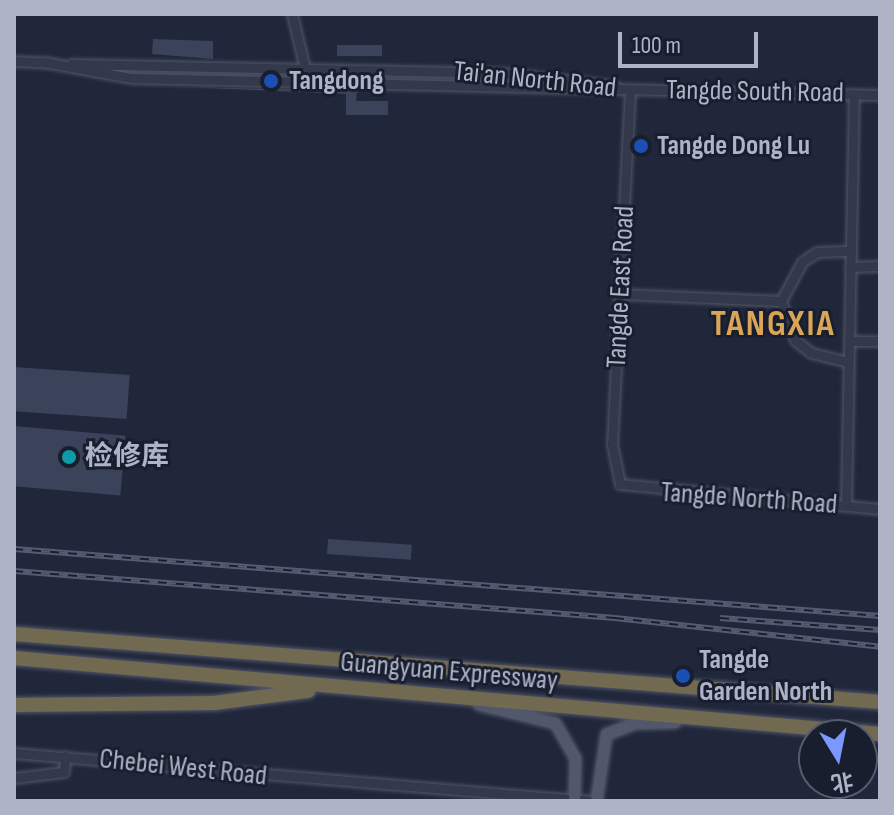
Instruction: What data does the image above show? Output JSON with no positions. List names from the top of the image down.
{
  "streets": {
    "highway": ["Guangyuan Expressway"],
    "street": [
      "Tai'an North Road",
      "Tangde South Road",
      "Tangde East Road",
      "Tangde North Road",
      "Chebei West Road"
    ]
  },
  "crossings": [
    ["Tai'an North Road", "Tangde South Road"],
    ["Tai'an North Road", "Tangde East Road"],
    ["Tangde South Road", "Tangde East Road"],
    ["Tangde East Road", "Tangde North Road"]
  ],
  "districts": ["TANGXIA"],
  "places": [
    "Tangdong",
    "Tangde Dong Lu",
    "检修库",
    "Tangde Garden North"
  ],
  "scale_bar": "100 m",
  "north": "bottom"
}
